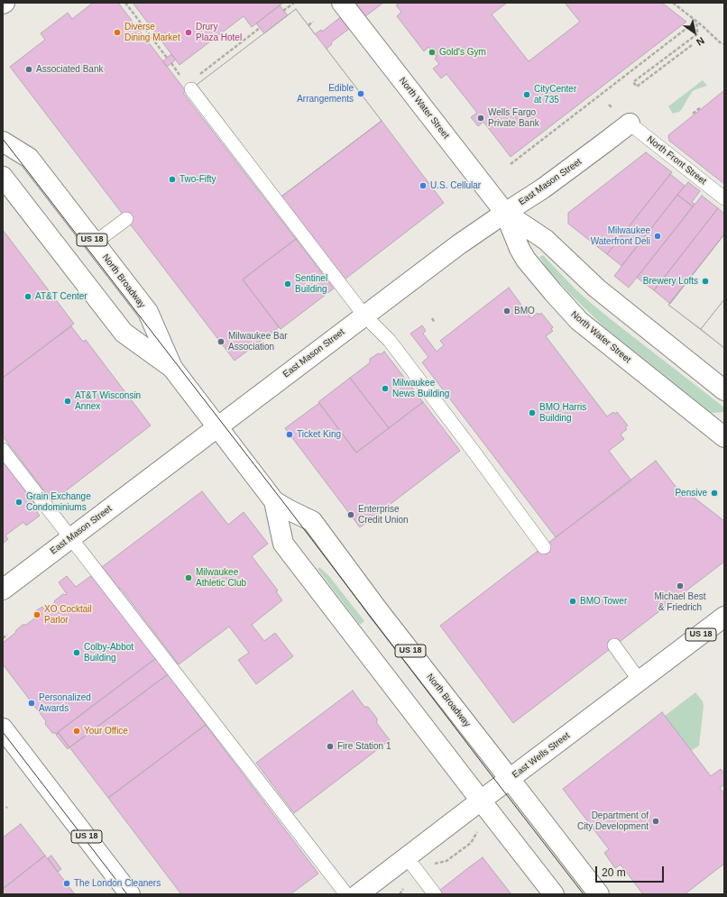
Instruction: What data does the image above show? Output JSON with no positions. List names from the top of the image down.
{
  "streets": {
    "main road": [
      "North Water Street",
      "East Mason Street",
      "US 18",
      "North Broadway",
      "East Wells Street"
    ],
    "lane": ["North Front Street"]
  },
  "crossings": [
    ["North Water Street", "East Mason Street"],
    ["North Front Street", "East Mason Street"],
    ["East Mason Street", "North Broadway"],
    ["North Broadway", "East Wells Street"]
  ],
  "places": [
    "Diverse Dining Market",
    "Drury Plaza Hotel",
    "Gold's Gym",
    "Associated Bank",
    "Edible Arrangements",
    "CityCenter at 735",
    "Wells Fargo Private Bank",
    "Two-Fifty",
    "U.S. Cellular",
    "Milwaukee Waterfront Deli",
    "Brewery Lofts",
    "Sentinel Building",
    "AT&T Center",
    "BMO",
    "Milwaukee Bar Association",
    "Milwaukee News Building",
    "AT&T Wisconsin Annex",
    "BMO Harris Building",
    "Ticket King",
    "Pensive",
    "Grain Exchange Condominiums",
    "Enterprise Credit Union",
    "Milwaukee Athletic Club",
    "Michael Best & Friedrich",
    "BMO Tower",
    "XO Cocktail Parlor",
    "Colby-Abbot Building",
    "Personalized Awards",
    "Your Office",
    "Fire Station 1",
    "Department of City Development",
    "The London Cleaners"
  ],
  "scale_bar": "20 m",
  "north": "bottom right"
}
